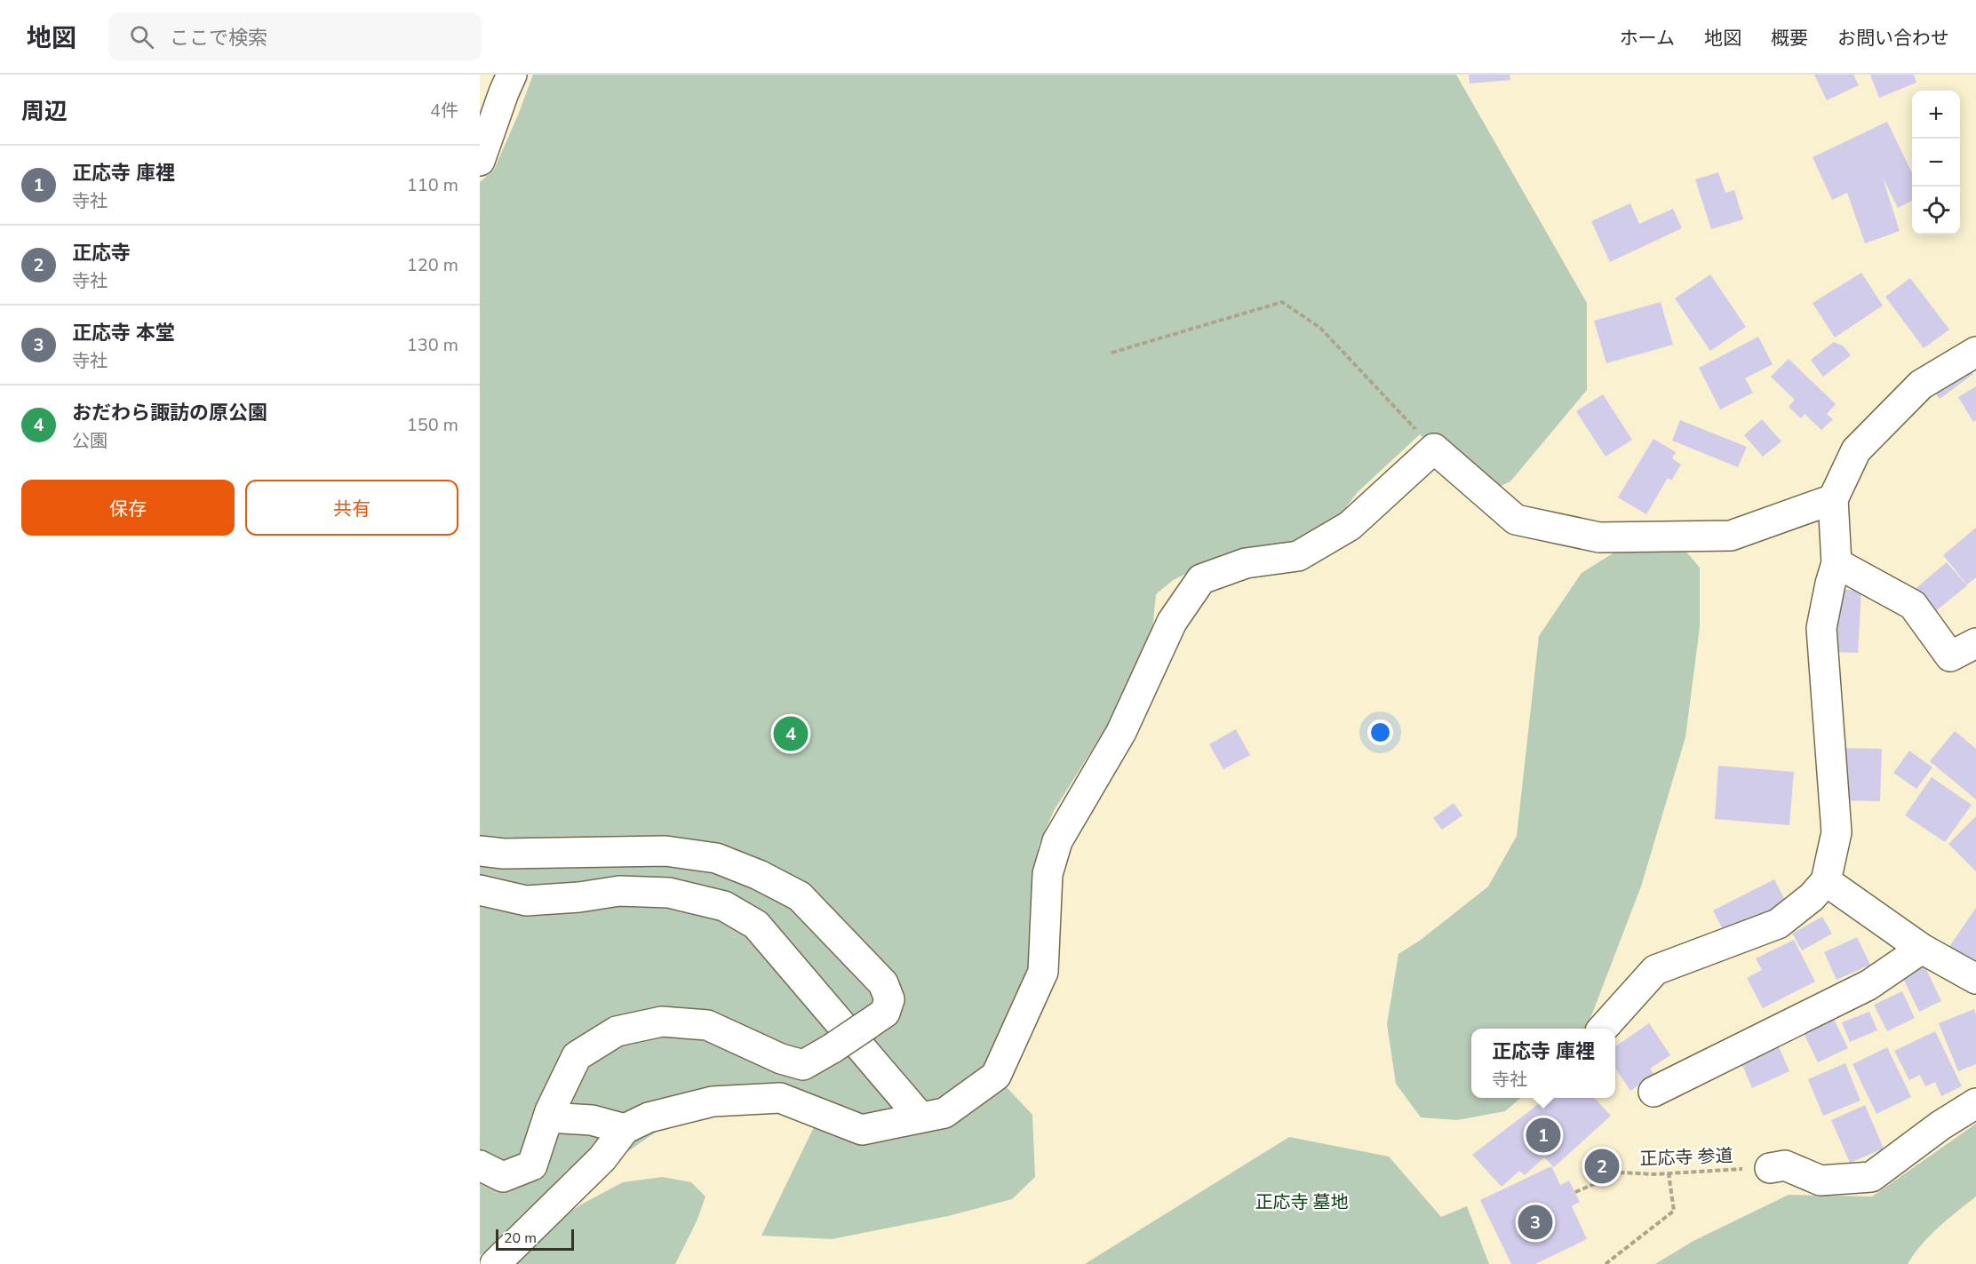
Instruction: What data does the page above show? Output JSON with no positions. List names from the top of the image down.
{
  "streets": {
    "path": ["正応寺 参道"]
  },
  "parks": ["正応寺 墓地"],
  "scale_bar": "20 m",
  "page": {
    "header": "地図",
    "search": "ここで検索",
    "nav": [
      "ホーム",
      "地図",
      "概要",
      "お問い合わせ"
    ],
    "heading": ["周辺", "4件"],
    "map_buttons": ["+", "−"],
    "list": [
      {
        "mark": "1",
        "name": "正応寺 庫裡",
        "note": "寺社",
        "value": "110 m"
      },
      {
        "mark": "2",
        "name": "正応寺",
        "note": "寺社",
        "value": "120 m"
      },
      {
        "mark": "3",
        "name": "正応寺 本堂",
        "note": "寺社",
        "value": "130 m"
      },
      {
        "mark": "4",
        "name": "おだわら諏訪の原公園",
        "note": "公園",
        "value": "150 m"
      }
    ],
    "buttons": ["保存", "共有"],
    "pins": [
      "4",
      "1",
      "2",
      "3"
    ],
    "popup": ["正応寺 庫裡", "寺社"],
    "scale": "20 m"
  }
}
